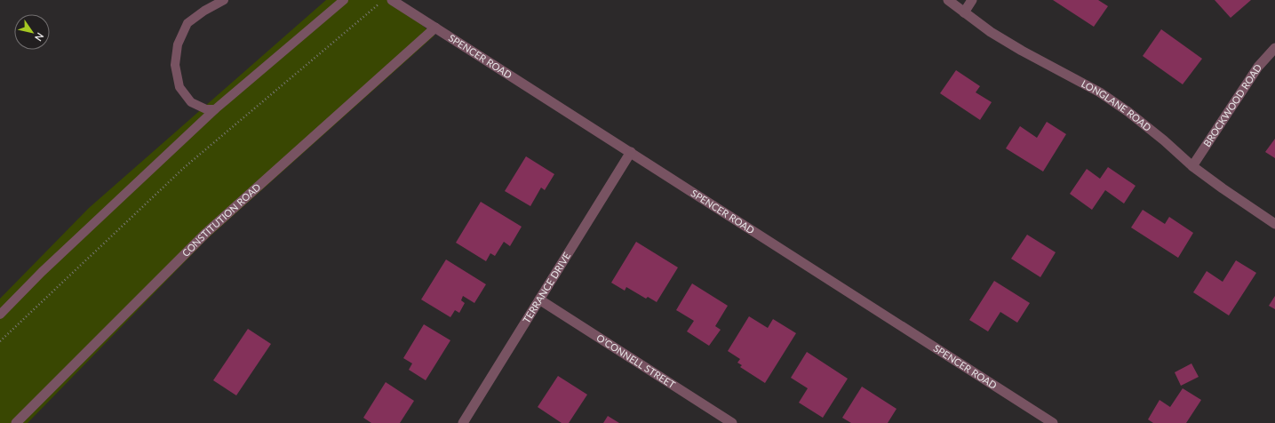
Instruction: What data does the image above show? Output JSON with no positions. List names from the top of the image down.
{
  "streets": {
    "street": [
      "SPENCER ROAD",
      "LONGLANE ROAD",
      "BROCKWOOD ROAD",
      "CONSTITUTION ROAD",
      "TERRANCE DRIVE",
      "O'CONNELL STREET"
    ]
  },
  "crossings": [
    ["SPENCER ROAD", "CONSTITUTION ROAD"],
    ["SPENCER ROAD", "TERRANCE DRIVE"],
    ["LONGLANE ROAD", "BROCKWOOD ROAD"],
    ["TERRANCE DRIVE", "O'CONNELL STREET"]
  ],
  "north": "bottom right"
}
